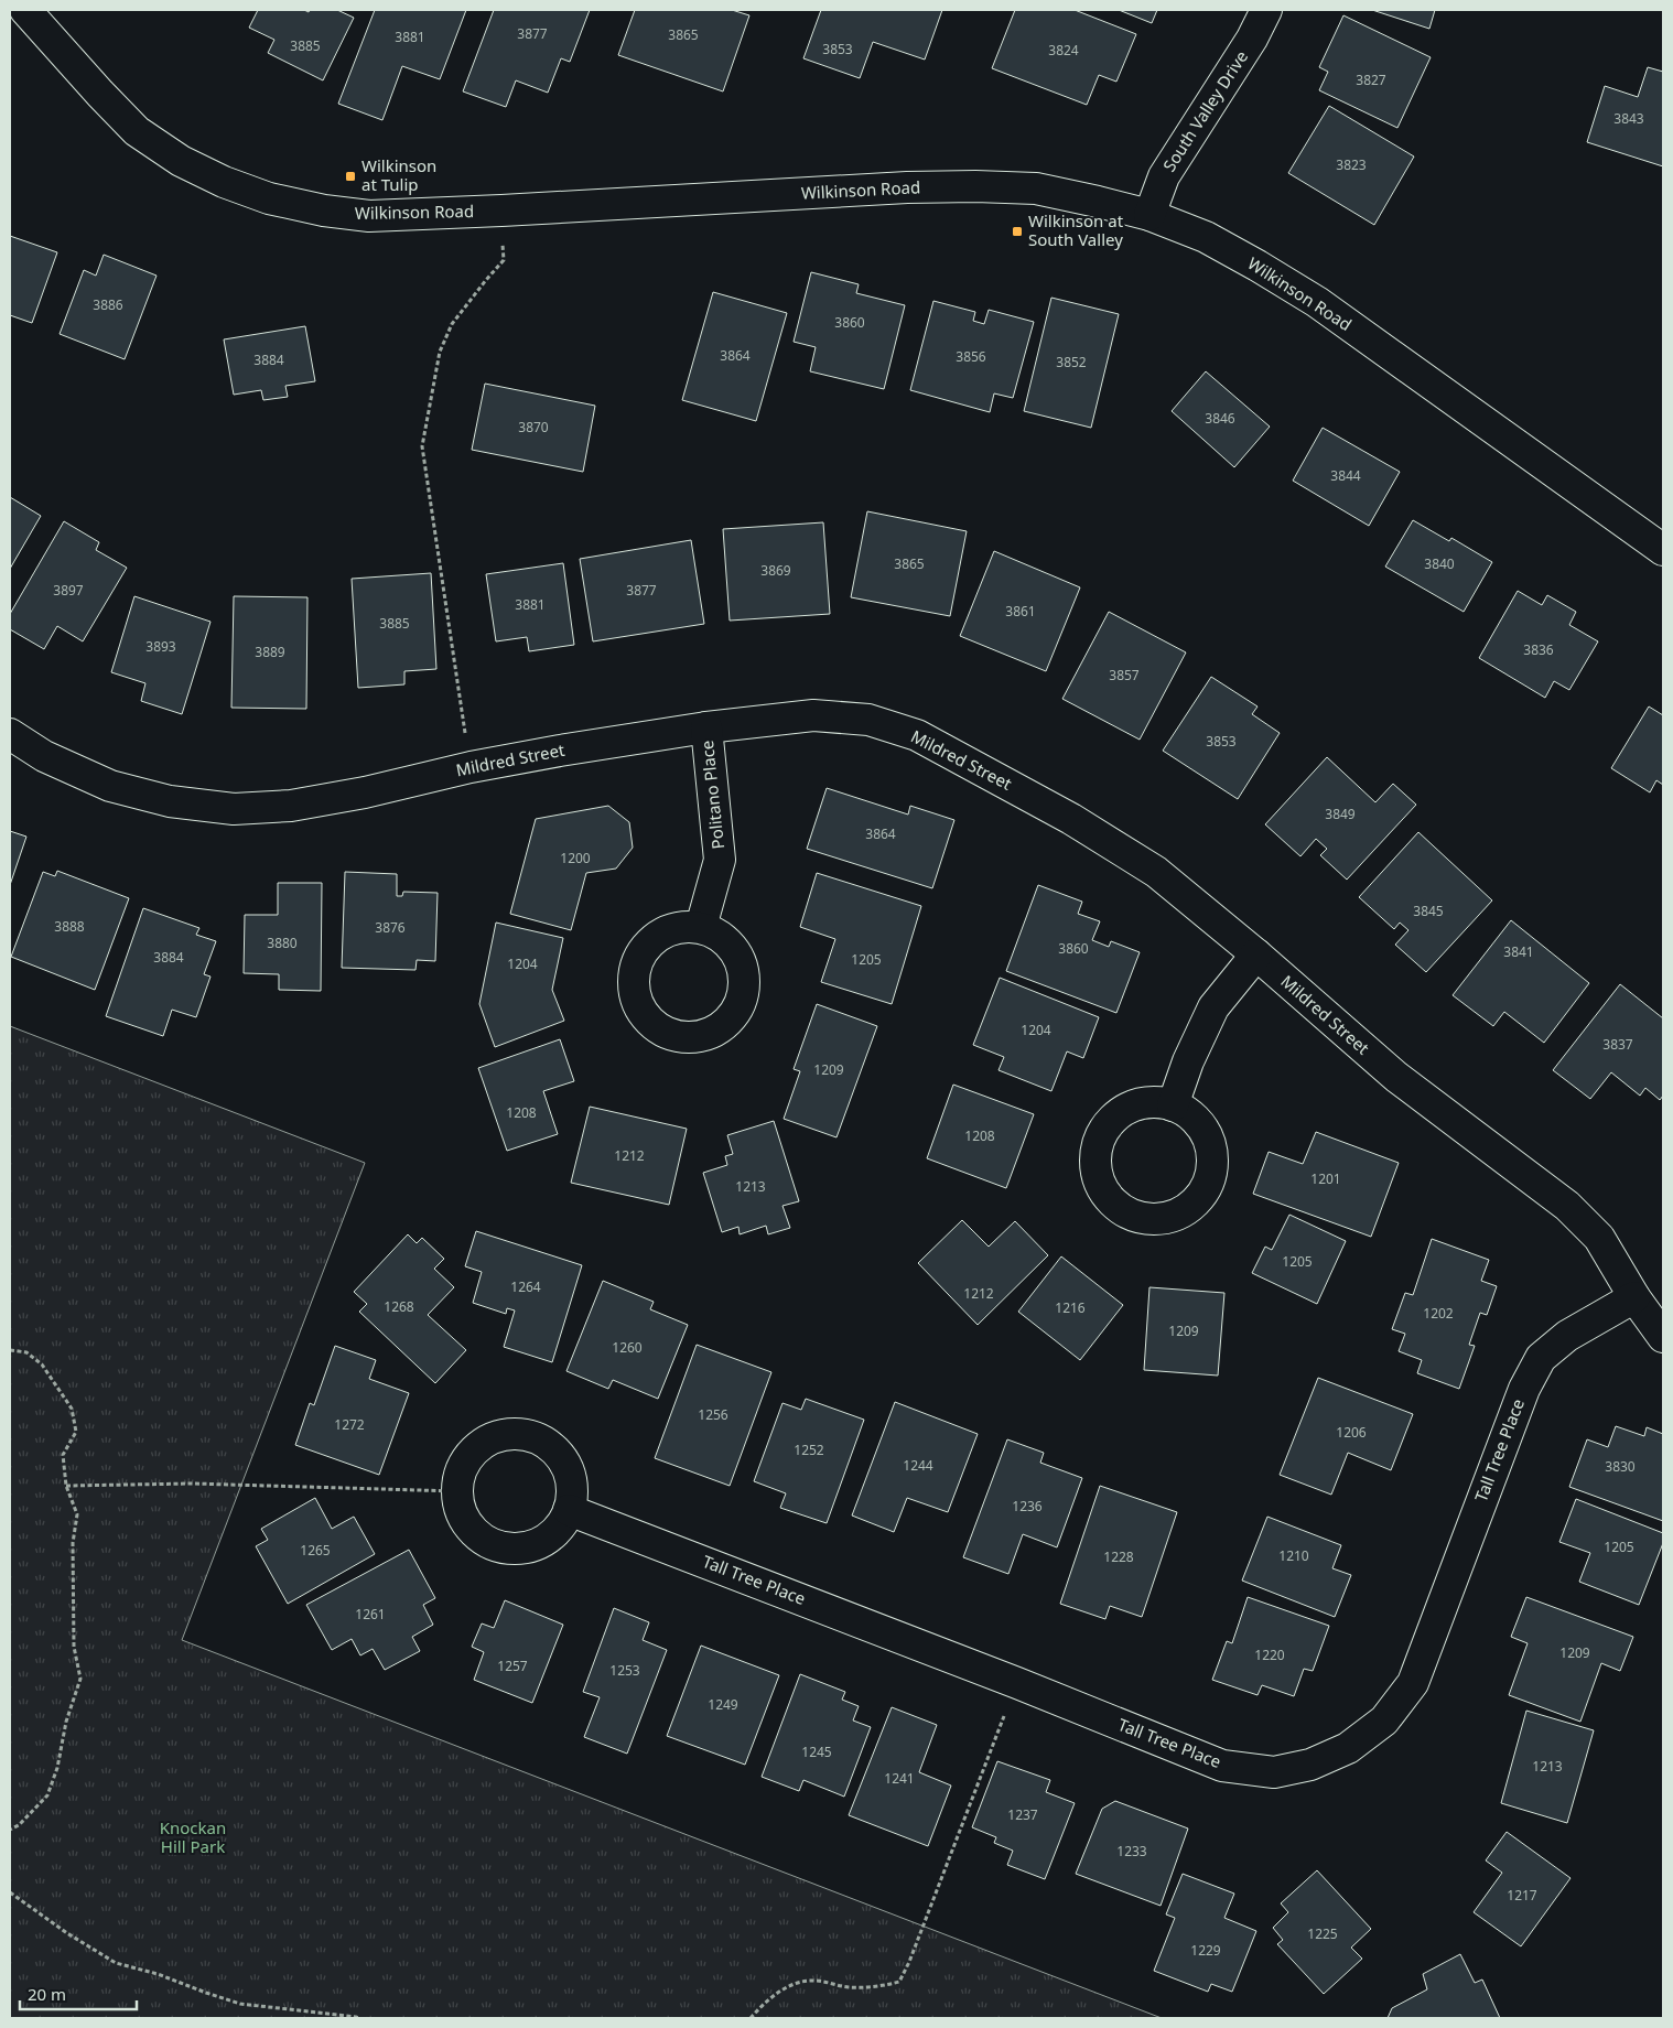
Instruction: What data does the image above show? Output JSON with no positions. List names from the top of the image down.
{
  "streets": {
    "street": [
      "South Valley Drive",
      "Wilkinson Road",
      "Mildred Street",
      "Politano Place",
      "Tall Tree Place"
    ]
  },
  "crossings": [
    ["South Valley Drive", "Wilkinson Road"],
    ["Mildred Street", "Politano Place"],
    ["Mildred Street", "Tall Tree Place"]
  ],
  "parks": ["Knockan Hill Park"],
  "places": {
    "transit": ["Wilkinson at Tulip", "Wilkinson at South Valley"]
  },
  "house_numbers": [
    "3877",
    "3865",
    "3881",
    "3885",
    "3853",
    "3824",
    "3827",
    "3843",
    "3823",
    "3886",
    "3860",
    "3864",
    "3856",
    "3884",
    "3852",
    "3846",
    "3870",
    "3844",
    "3865",
    "3840",
    "3869",
    "3897",
    "3877",
    "3881",
    "3861",
    "3885",
    "3893",
    "3836",
    "3889",
    "3857",
    "3853",
    "3849",
    "3864",
    "1200",
    "3845",
    "3888",
    "3876",
    "3880",
    "3860",
    "3841",
    "3884",
    "1205",
    "1204",
    "1204",
    "3837",
    "1209",
    "1208",
    "1208",
    "1212",
    "1201",
    "1213",
    "1205",
    "1264",
    "1212",
    "1268",
    "1216",
    "1202",
    "1209",
    "1260",
    "1256",
    "1272",
    "1206",
    "1252",
    "1244",
    "3830",
    "1236",
    "1205",
    "1265",
    "1210",
    "1228",
    "1261",
    "1209",
    "1220",
    "1257",
    "1253",
    "1249",
    "1245",
    "1213",
    "1241",
    "1237",
    "1233",
    "1217",
    "1225",
    "1229"
  ],
  "scale_bar": "20 m"
}
